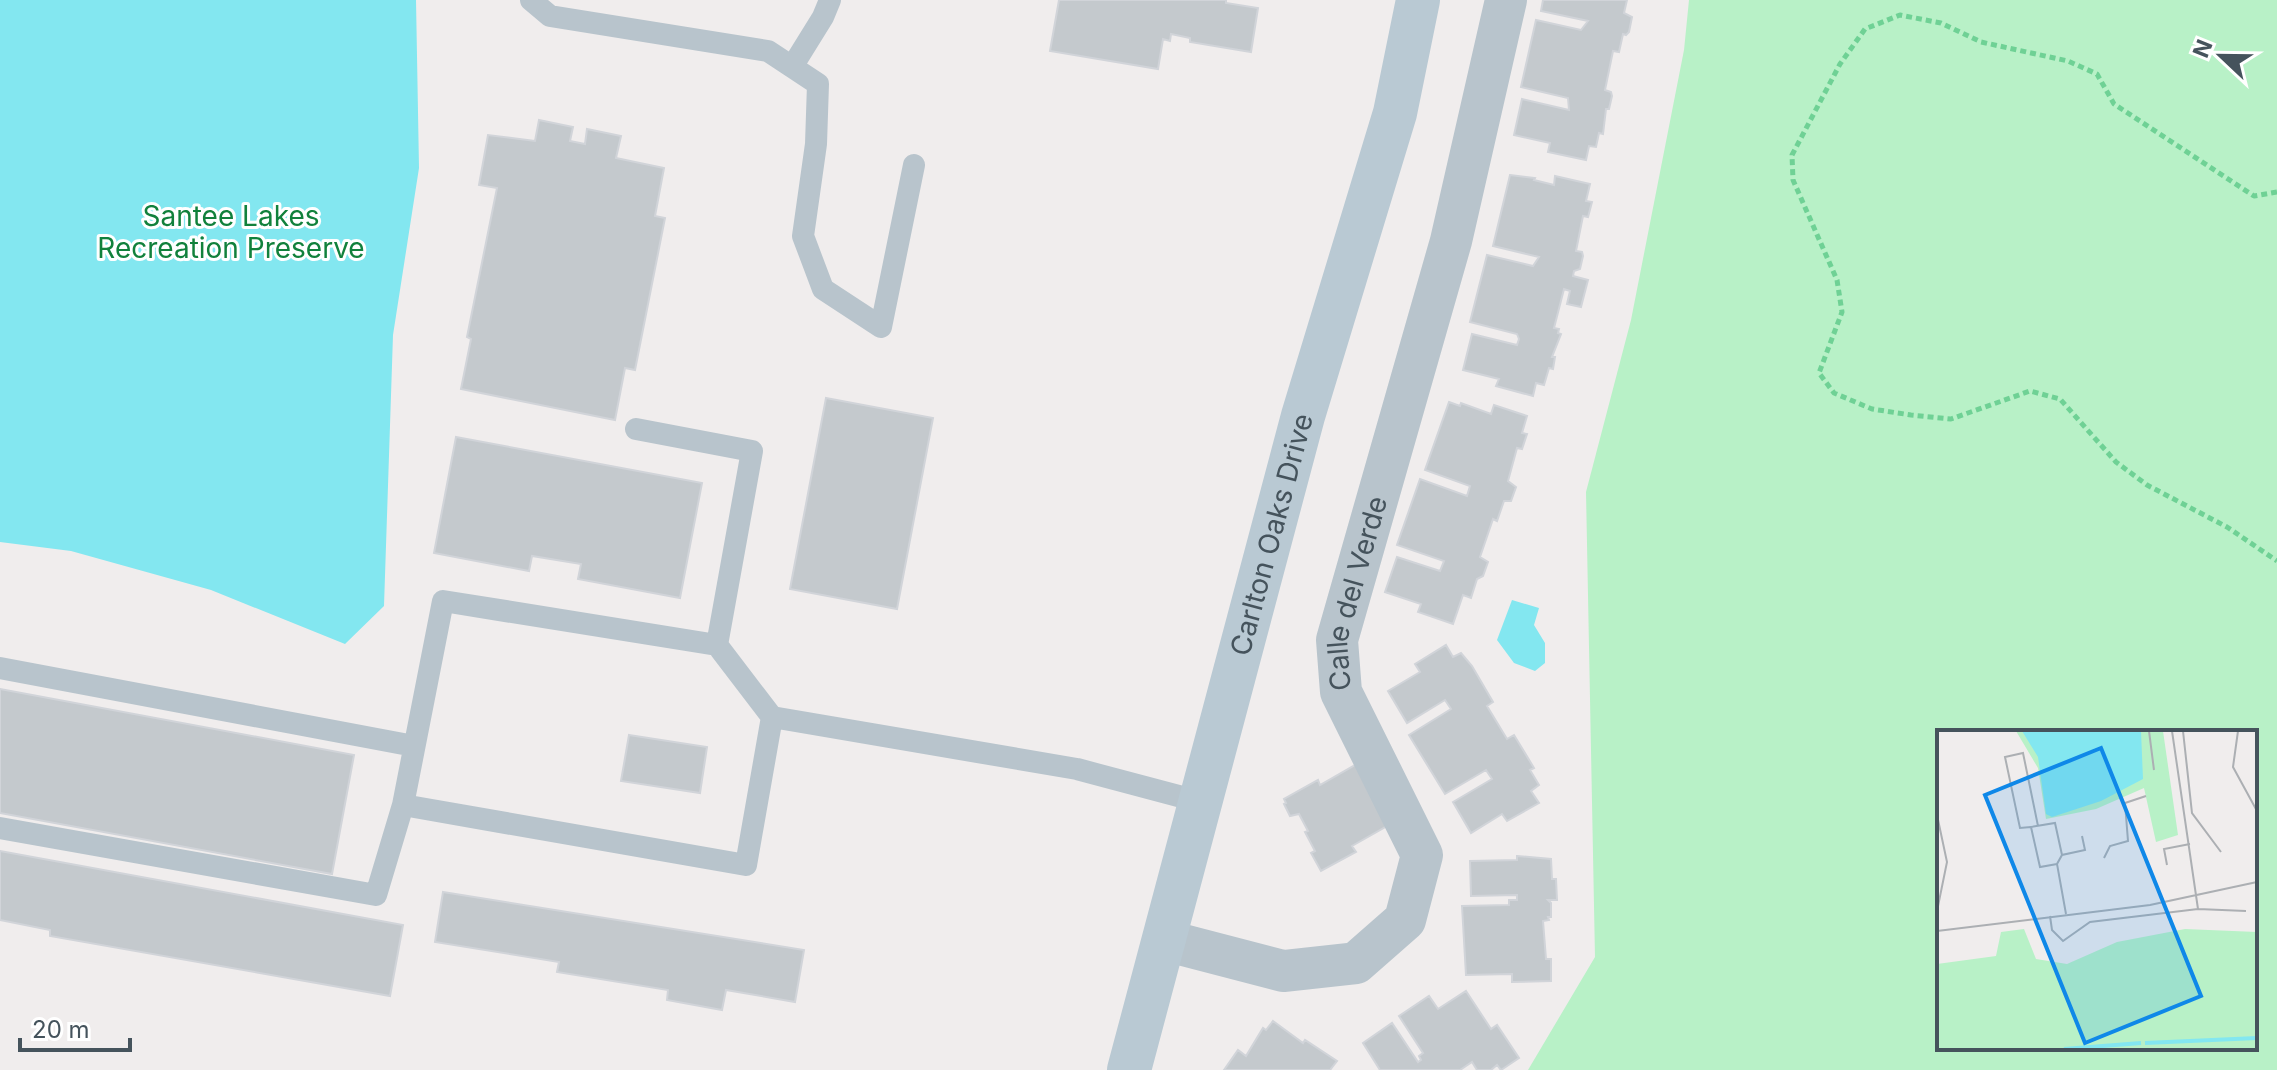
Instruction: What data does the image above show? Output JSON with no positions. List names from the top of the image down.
{
  "streets": {
    "main road": ["Carlton Oaks Drive"],
    "street": ["Calle del Verde"]
  },
  "crossings": [
    ["Carlton Oaks Drive", "Calle del Verde"]
  ],
  "parks": ["Santee Lakes Recreation Preserve"],
  "scale_bar": "20 m",
  "north": "left"
}
